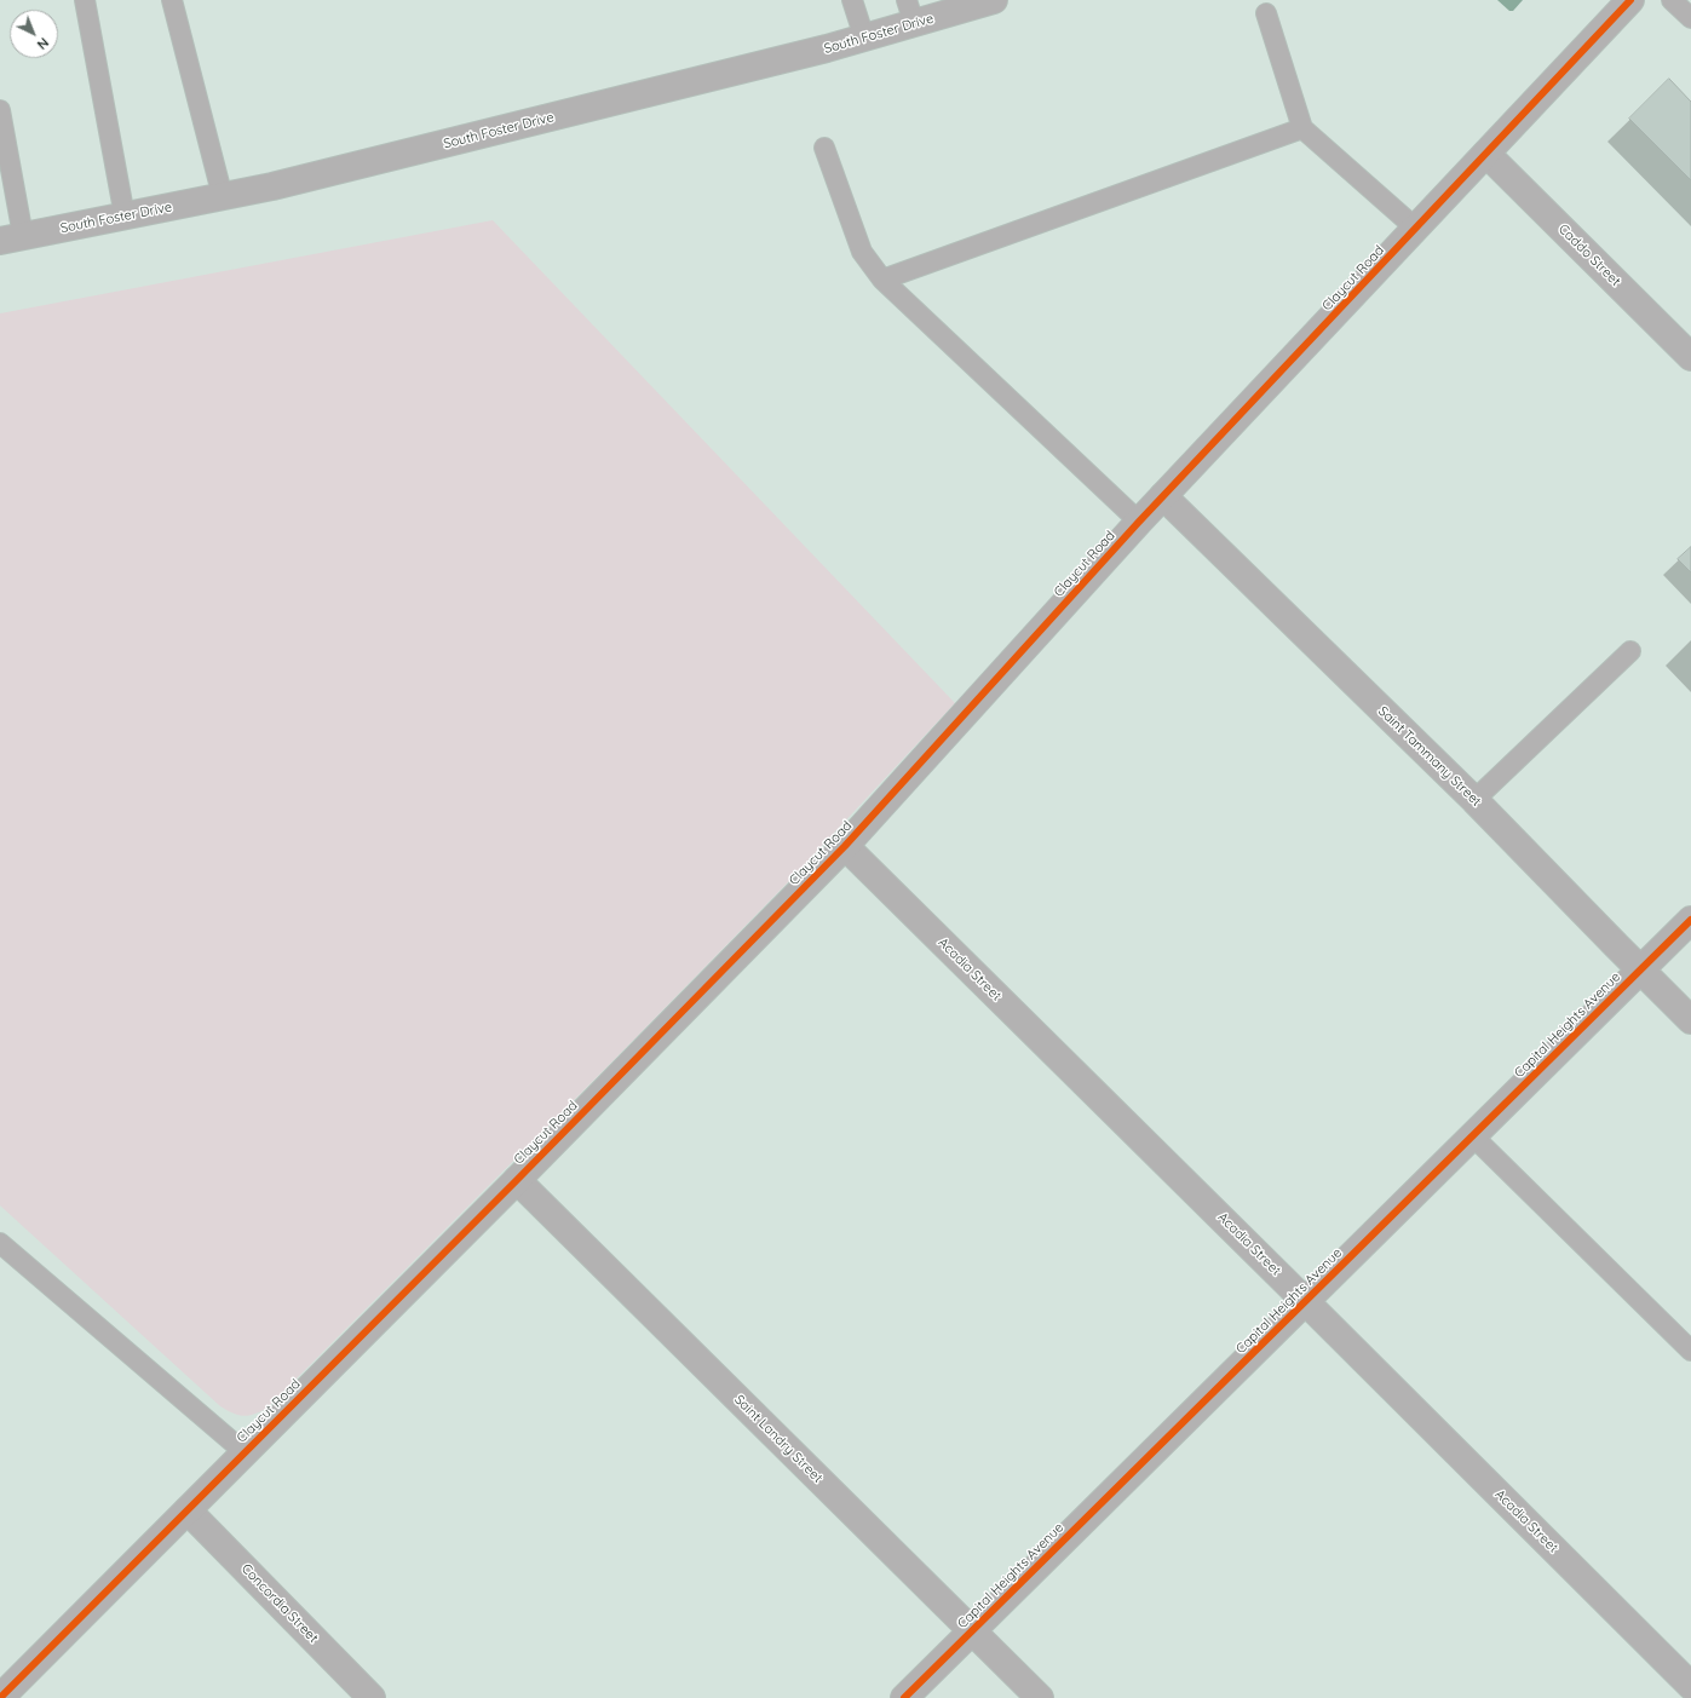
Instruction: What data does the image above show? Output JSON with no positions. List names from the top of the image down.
{
  "streets": {
    "street": [
      "South Foster Drive",
      "Caddo Street",
      "Claycut Road",
      "Saint Tammany Street",
      "Acadia Street",
      "Capital Heights Avenue",
      "Saint Landry Street",
      "Concordia Street"
    ]
  },
  "crossings": [
    ["Caddo Street", "Claycut Road"],
    ["Claycut Road", "Saint Tammany Street"],
    ["Claycut Road", "Acadia Street"],
    ["Claycut Road", "Saint Landry Street"],
    ["Claycut Road", "Concordia Street"],
    ["Saint Tammany Street", "Capital Heights Avenue"],
    ["Acadia Street", "Capital Heights Avenue"],
    ["Capital Heights Avenue", "Saint Landry Street"]
  ],
  "north": "bottom right"
}
